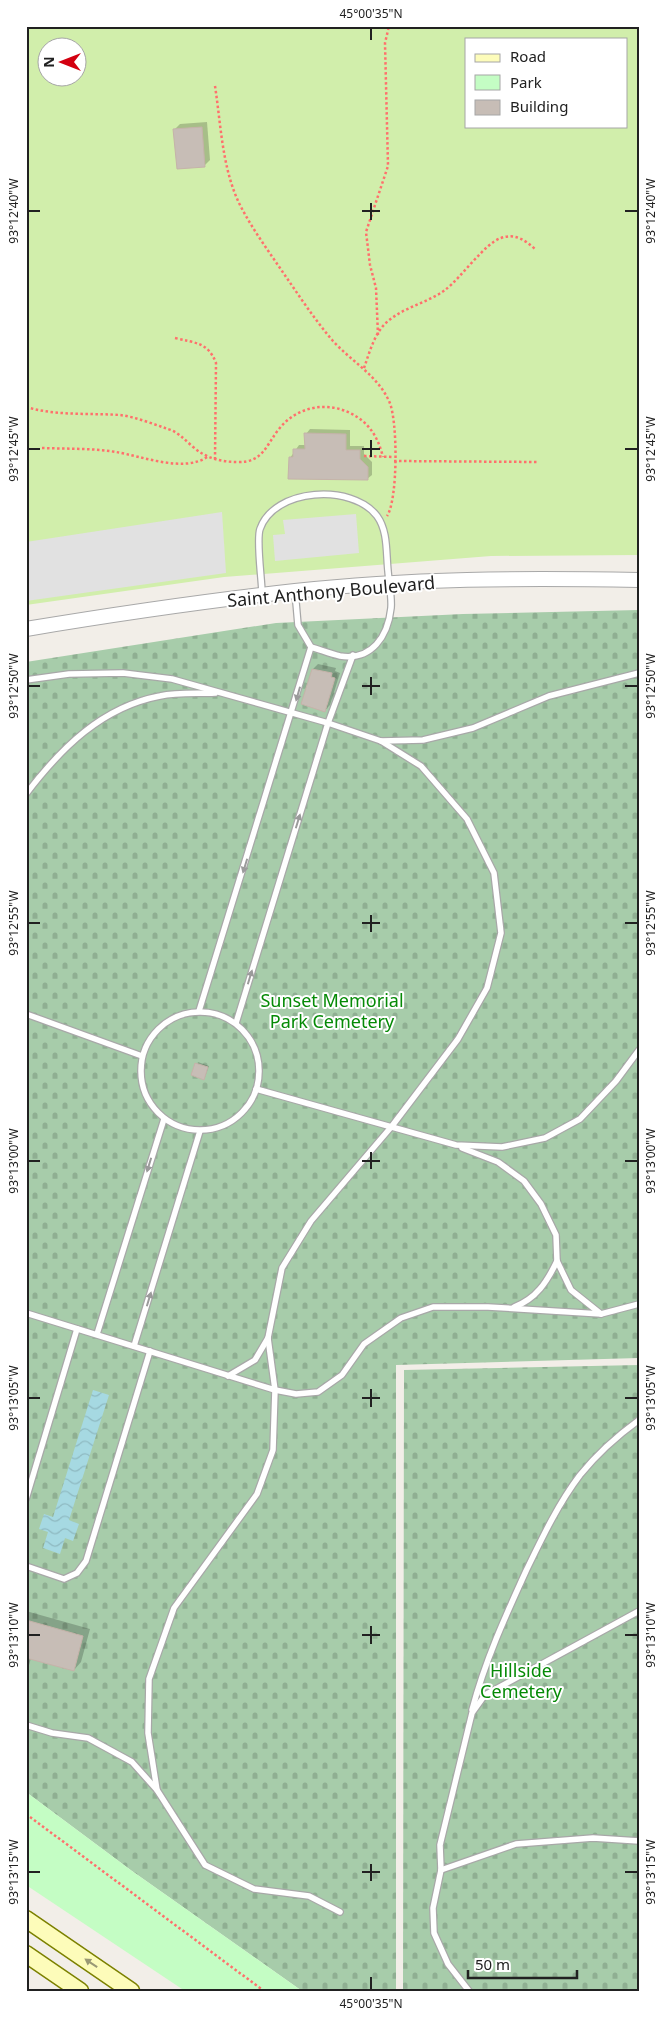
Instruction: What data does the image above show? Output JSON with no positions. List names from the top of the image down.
{
  "streets": {
    "street": ["Saint Anthony Boulevard"]
  },
  "parks": ["Sunset Memorial Park Cemetery", "Hillside Cemetery"],
  "legend": ["Road", "Park", "Building"],
  "scale_bar": "50 m",
  "north": "left",
  "coordinates": [
    "45°00'35\"N",
    "93°12'40\"W",
    "93°12'45\"W",
    "93°12'50\"W",
    "93°12'55\"W",
    "93°13'00\"W",
    "93°13'05\"W",
    "93°13'10\"W",
    "93°13'15\"W"
  ]
}
